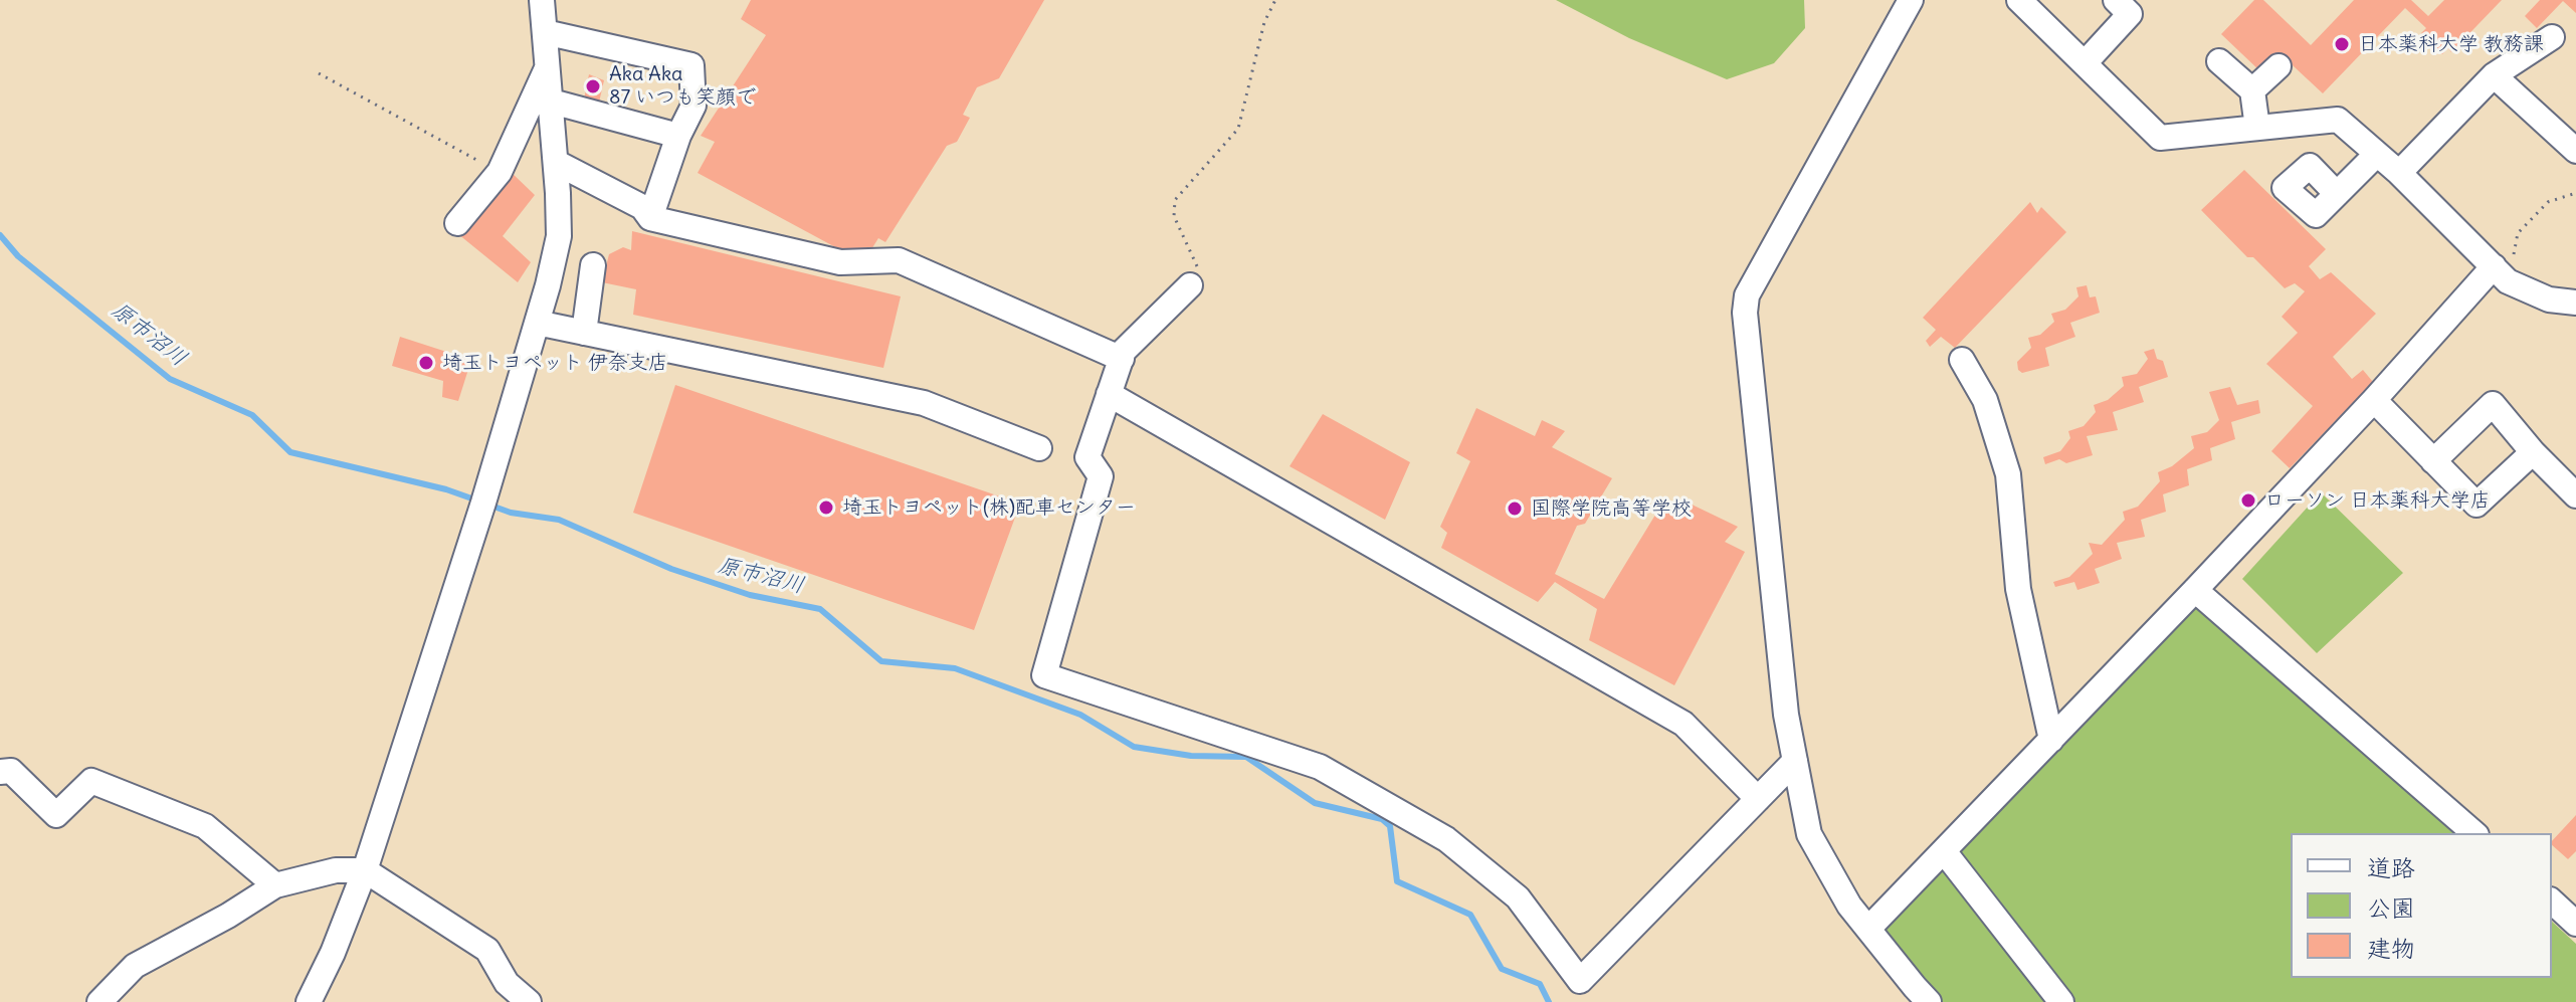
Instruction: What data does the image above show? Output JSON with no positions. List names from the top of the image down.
{
  "water": ["原市沼川"],
  "places": [
    "日本薬科大学 教務課",
    "Aka Aka 87 いつも笑顔で",
    "埼玉トヨペット 伊奈支店",
    "ローソン 日本薬科大学店",
    "埼玉トヨペット(株)配車センター",
    "国際学院高等学校"
  ],
  "legend": ["道路", "公園", "建物"]
}
